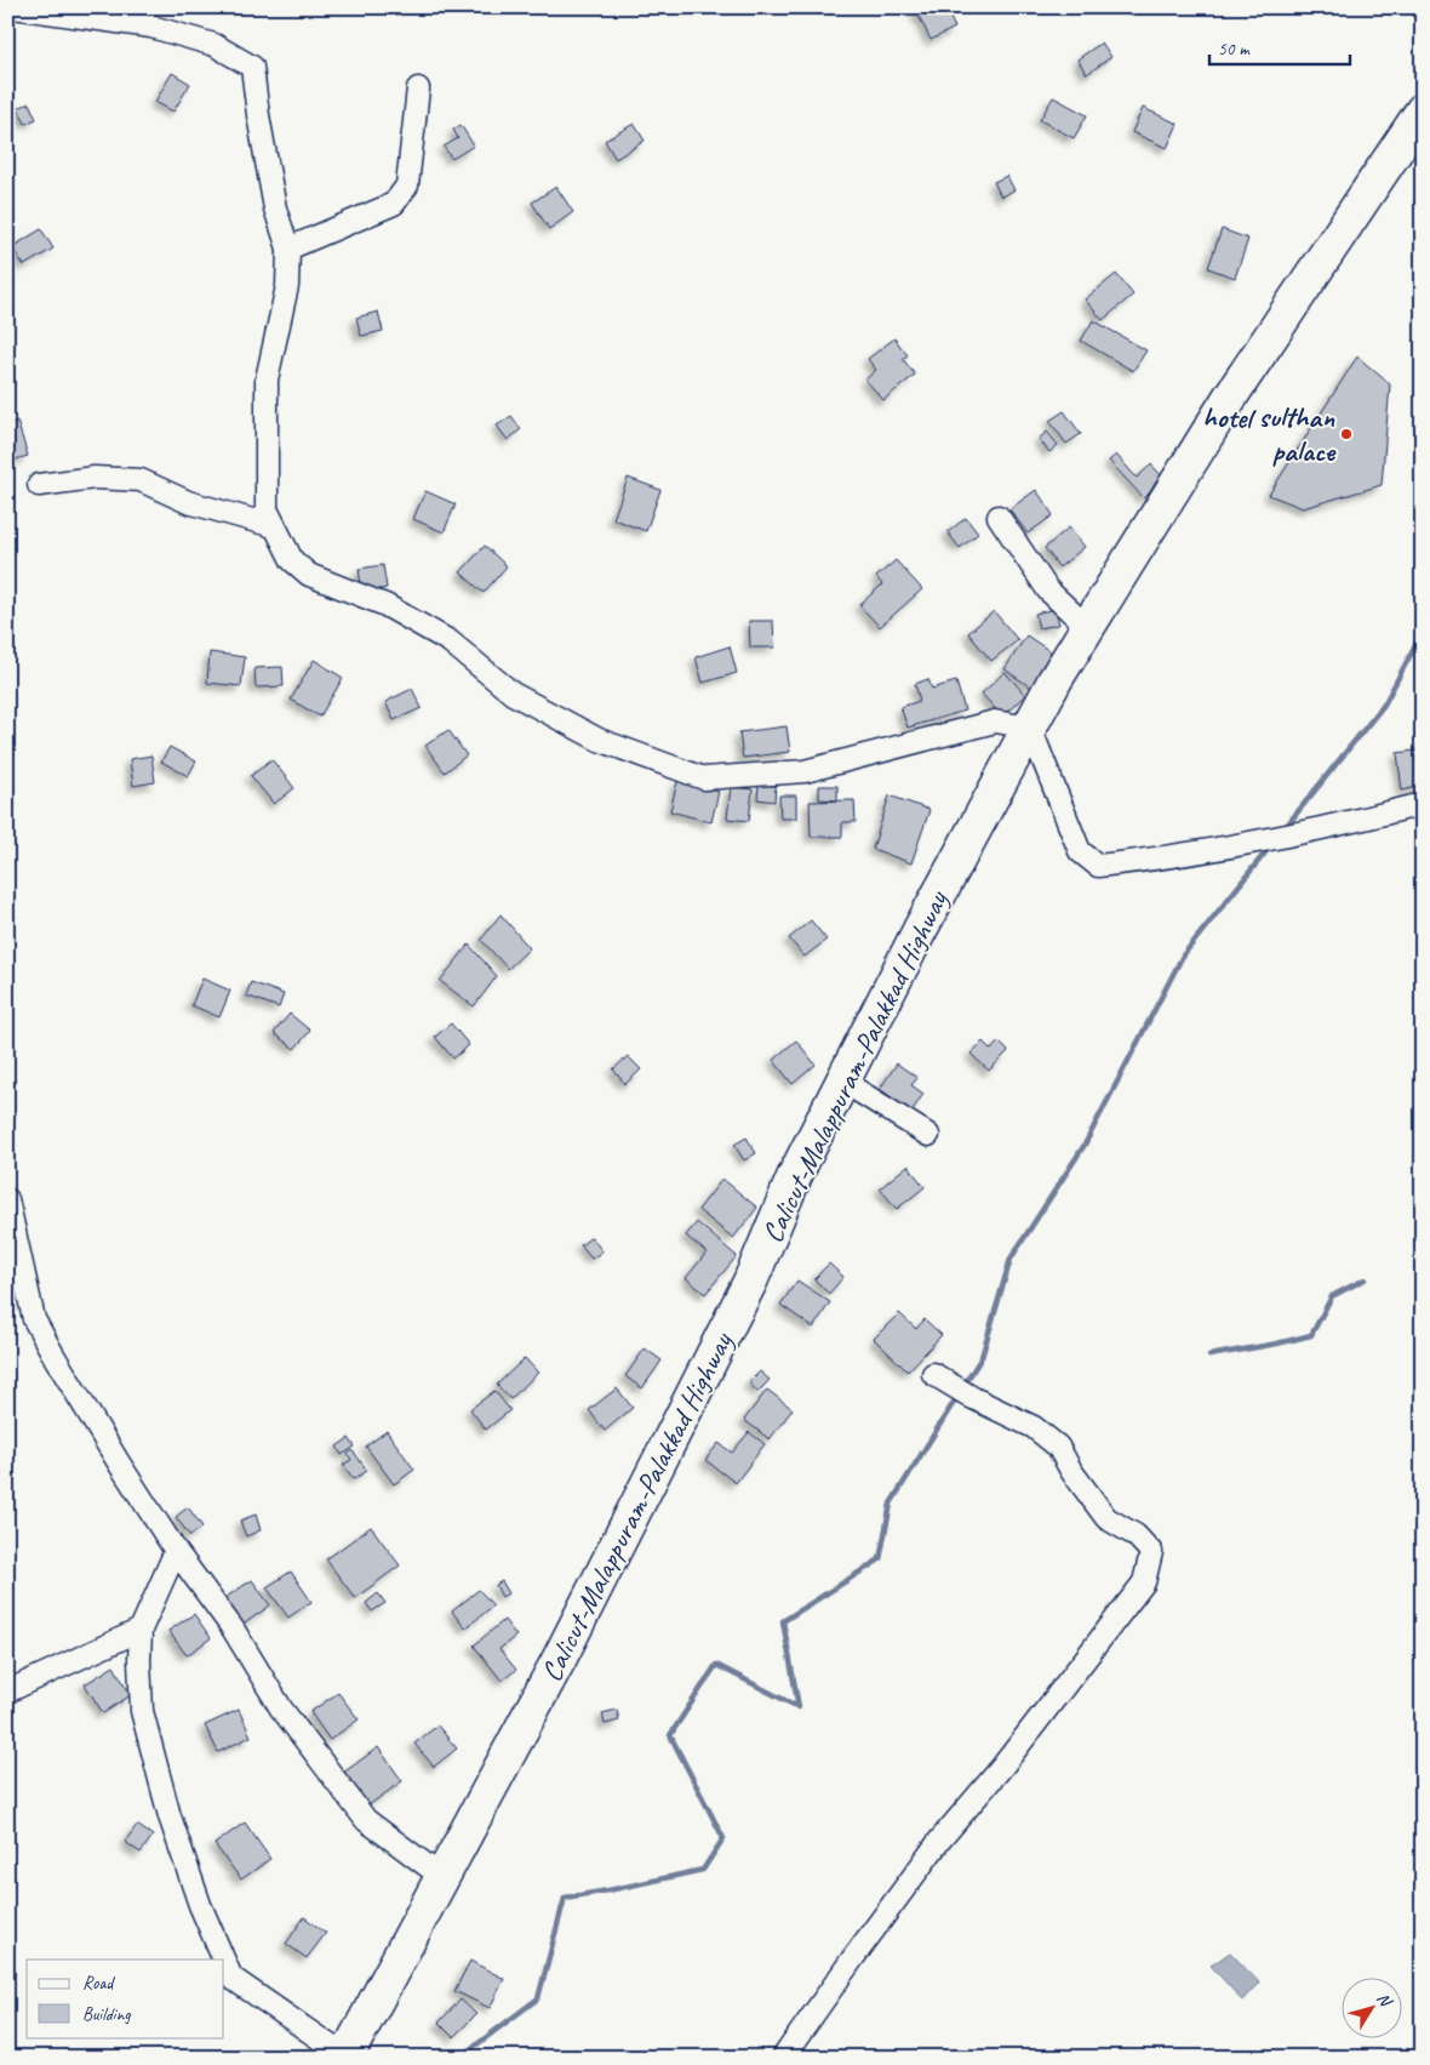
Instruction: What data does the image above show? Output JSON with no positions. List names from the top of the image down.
{
  "streets": {
    "highway": ["Calicut-Malappuram-Palakkad Highway"]
  },
  "places": ["hotel sulthan palace"],
  "legend": ["Road", "Building"],
  "scale_bar": "50 m",
  "north": "top right"
}
